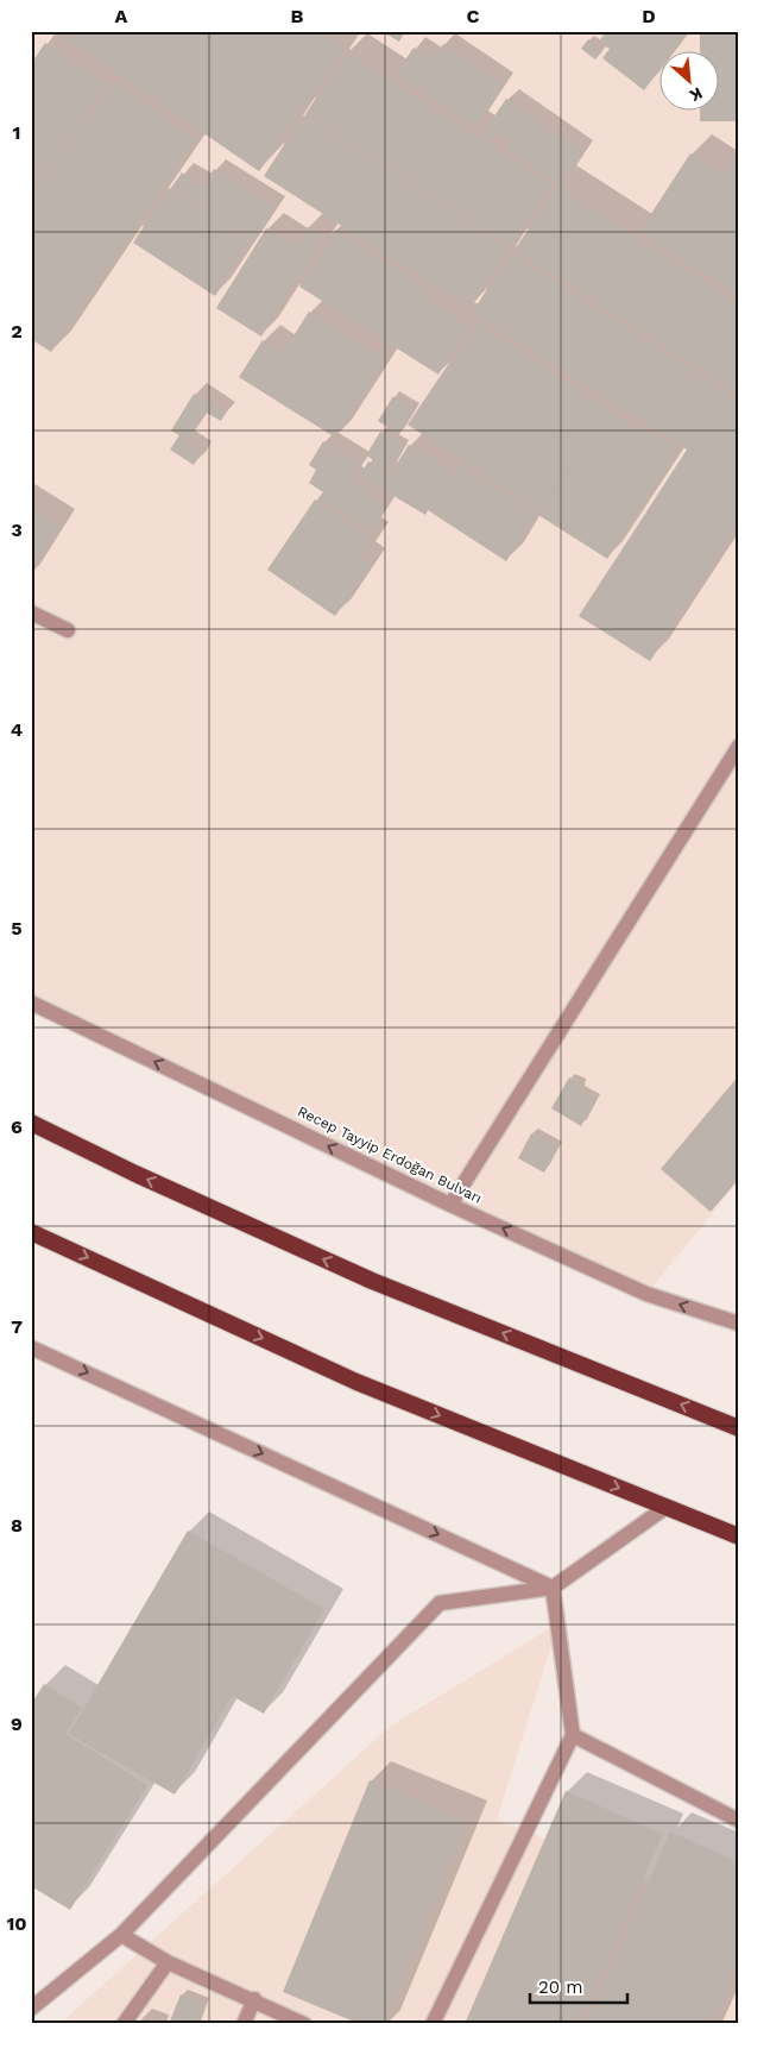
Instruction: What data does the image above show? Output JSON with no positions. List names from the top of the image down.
{
  "streets": {
    "street": ["Recep Tayyip Erdoğan Bulvarı"]
  },
  "one_way": ["Recep Tayyip Erdoğan Bulvarı"],
  "scale_bar": "20 m",
  "north": "bottom right",
  "grid": {
    "columns": [
      "A",
      "B",
      "C",
      "D"
    ],
    "rows": [
      "1",
      "2",
      "3",
      "4",
      "5",
      "6",
      "7",
      "8",
      "9",
      "10"
    ]
  }
}
